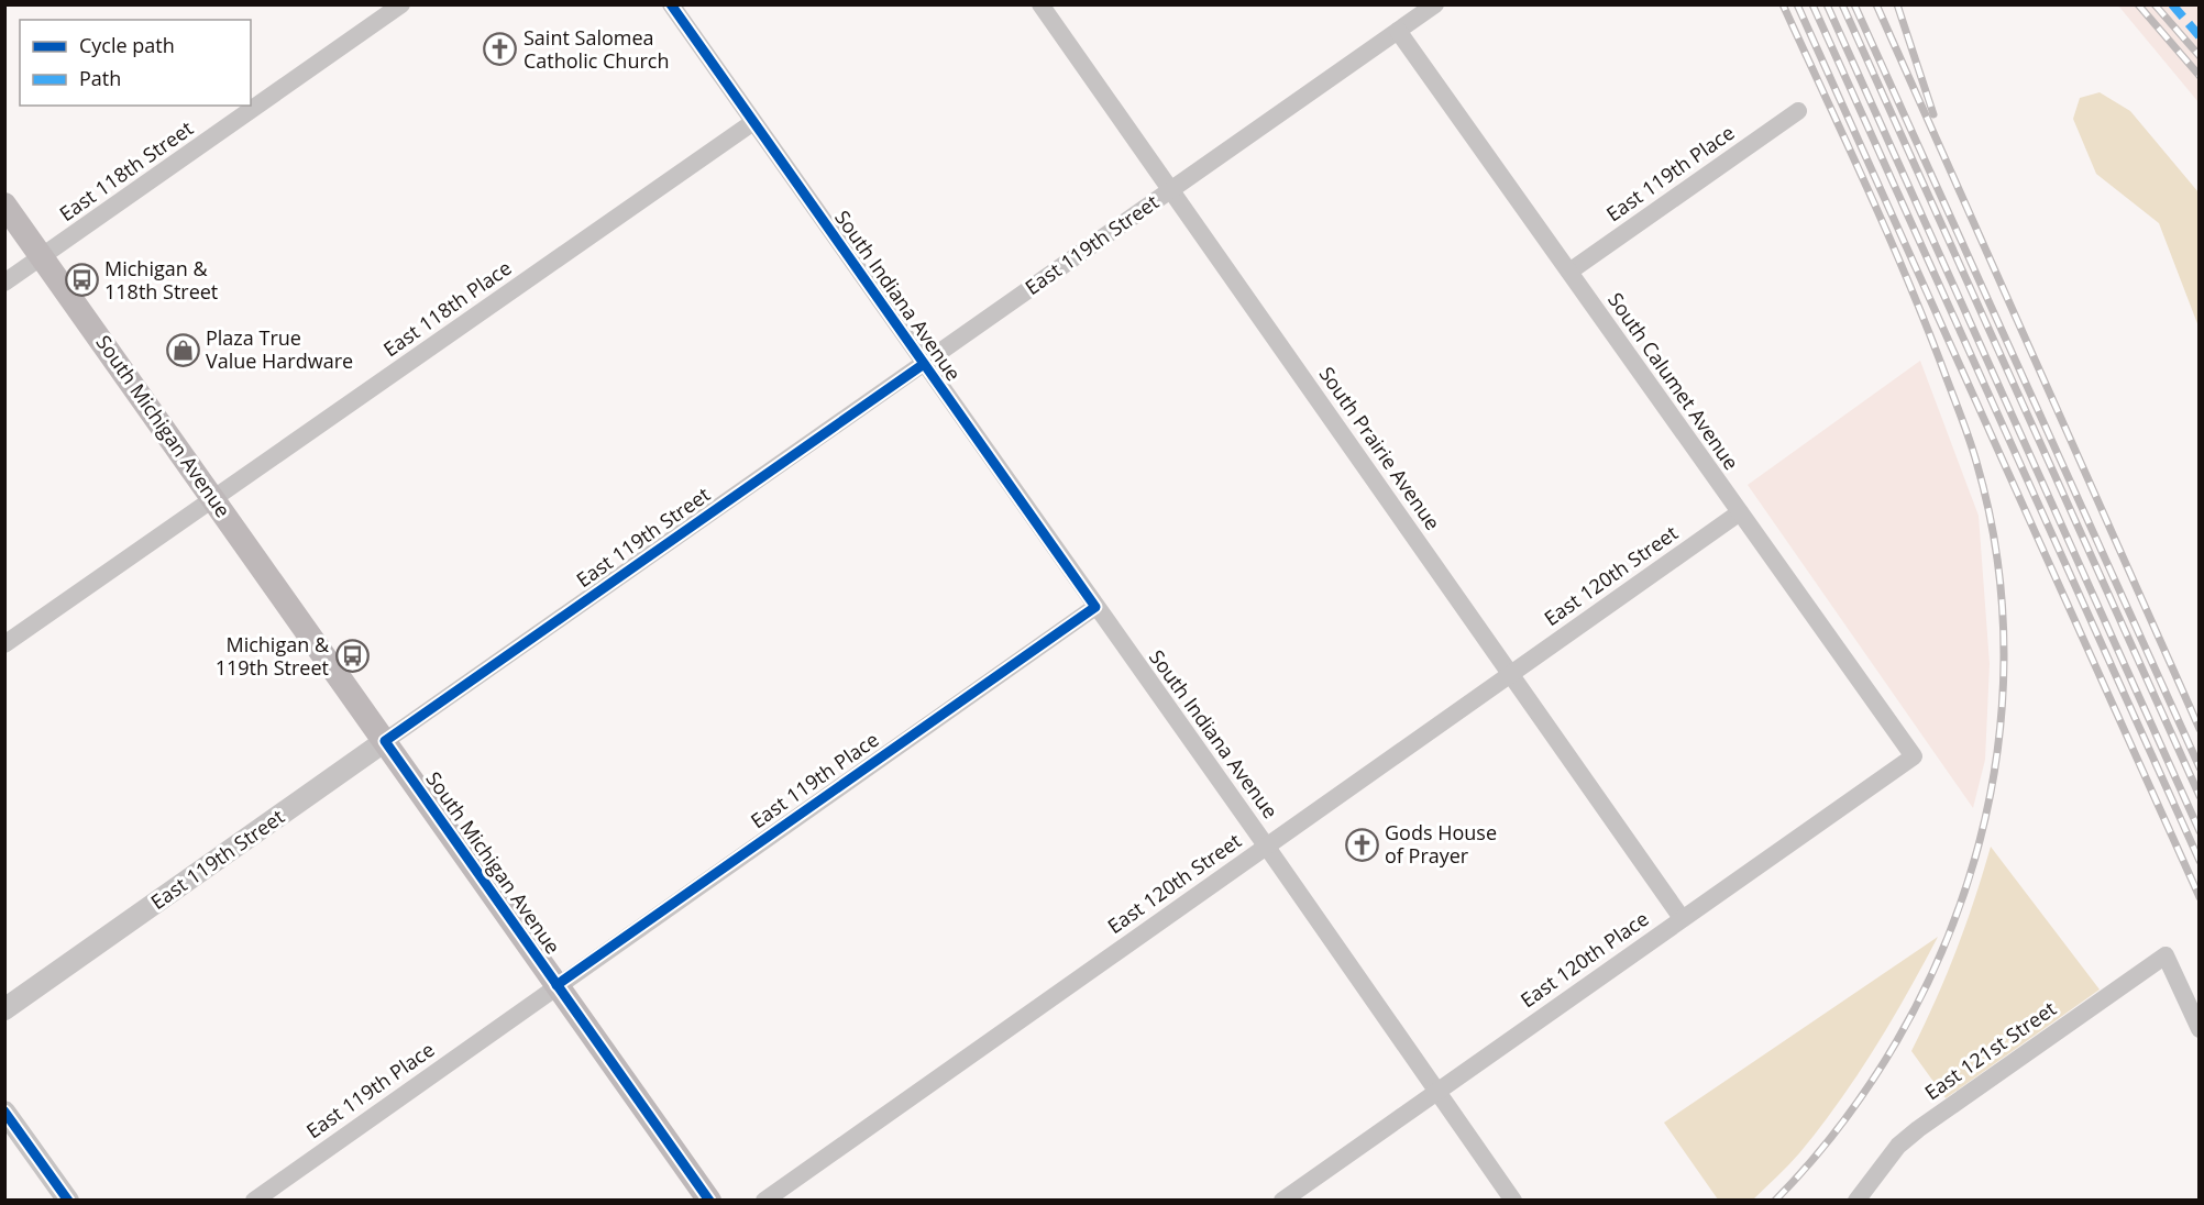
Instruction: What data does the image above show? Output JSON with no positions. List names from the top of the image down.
{
  "streets": {
    "main road": ["South Michigan Avenue"],
    "street": [
      "East 118th Street",
      "East 119th Place",
      "East 119th Street",
      "South Indiana Avenue",
      "East 118th Place",
      "South Calumet Avenue",
      "South Prairie Avenue",
      "East 120th Street",
      "East 120th Place",
      "East 121st Street"
    ]
  },
  "crossings": [
    ["East 118th Street", "South Michigan Avenue"],
    ["East 119th Place", "South Indiana Avenue"],
    ["East 119th Place", "South Calumet Avenue"],
    ["East 119th Place", "South Michigan Avenue"],
    ["East 119th Street", "South Indiana Avenue"],
    ["East 119th Street", "South Calumet Avenue"],
    ["East 119th Street", "South Michigan Avenue"],
    ["East 119th Street", "South Prairie Avenue"],
    ["South Indiana Avenue", "East 118th Place"],
    ["South Indiana Avenue", "East 120th Street"],
    ["South Indiana Avenue", "East 120th Place"],
    ["East 118th Place", "South Michigan Avenue"],
    ["South Calumet Avenue", "East 120th Street"],
    ["South Calumet Avenue", "East 120th Place"],
    ["South Prairie Avenue", "East 120th Street"],
    ["South Prairie Avenue", "East 120th Place"]
  ],
  "places": {
    "church": ["Saint Salomea Catholic Church", "Gods House of Prayer"],
    "bus stop": ["Michigan & 118th Street", "Michigan & 119th Street"],
    "shop": ["Plaza True Value Hardware"]
  },
  "legend": ["Cycle path", "Path"]
}
